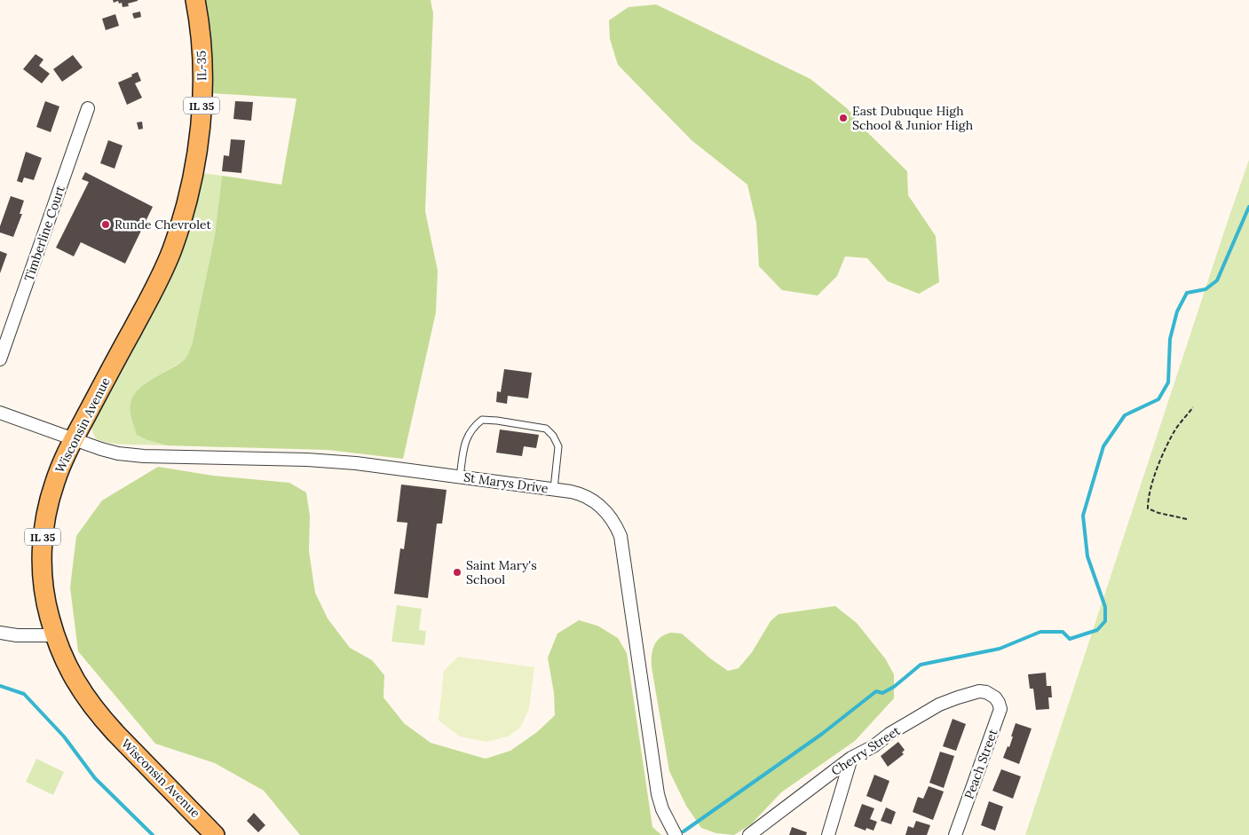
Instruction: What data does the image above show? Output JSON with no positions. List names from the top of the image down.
{
  "streets": {
    "main road": ["IL-35", "IL 35", "Wisconsin Avenue"],
    "street": [
      "Timberline Court",
      "St Marys Drive",
      "Cherry Street",
      "Peach Street"
    ]
  },
  "crossings": [
    ["IL-35", "Wisconsin Avenue"],
    ["Wisconsin Avenue", "St Marys Drive"],
    ["Cherry Street", "Peach Street"]
  ],
  "places": ["East Dubuque High School & Junior High", "Runde Chevrolet", "Saint Mary's School"]
}
